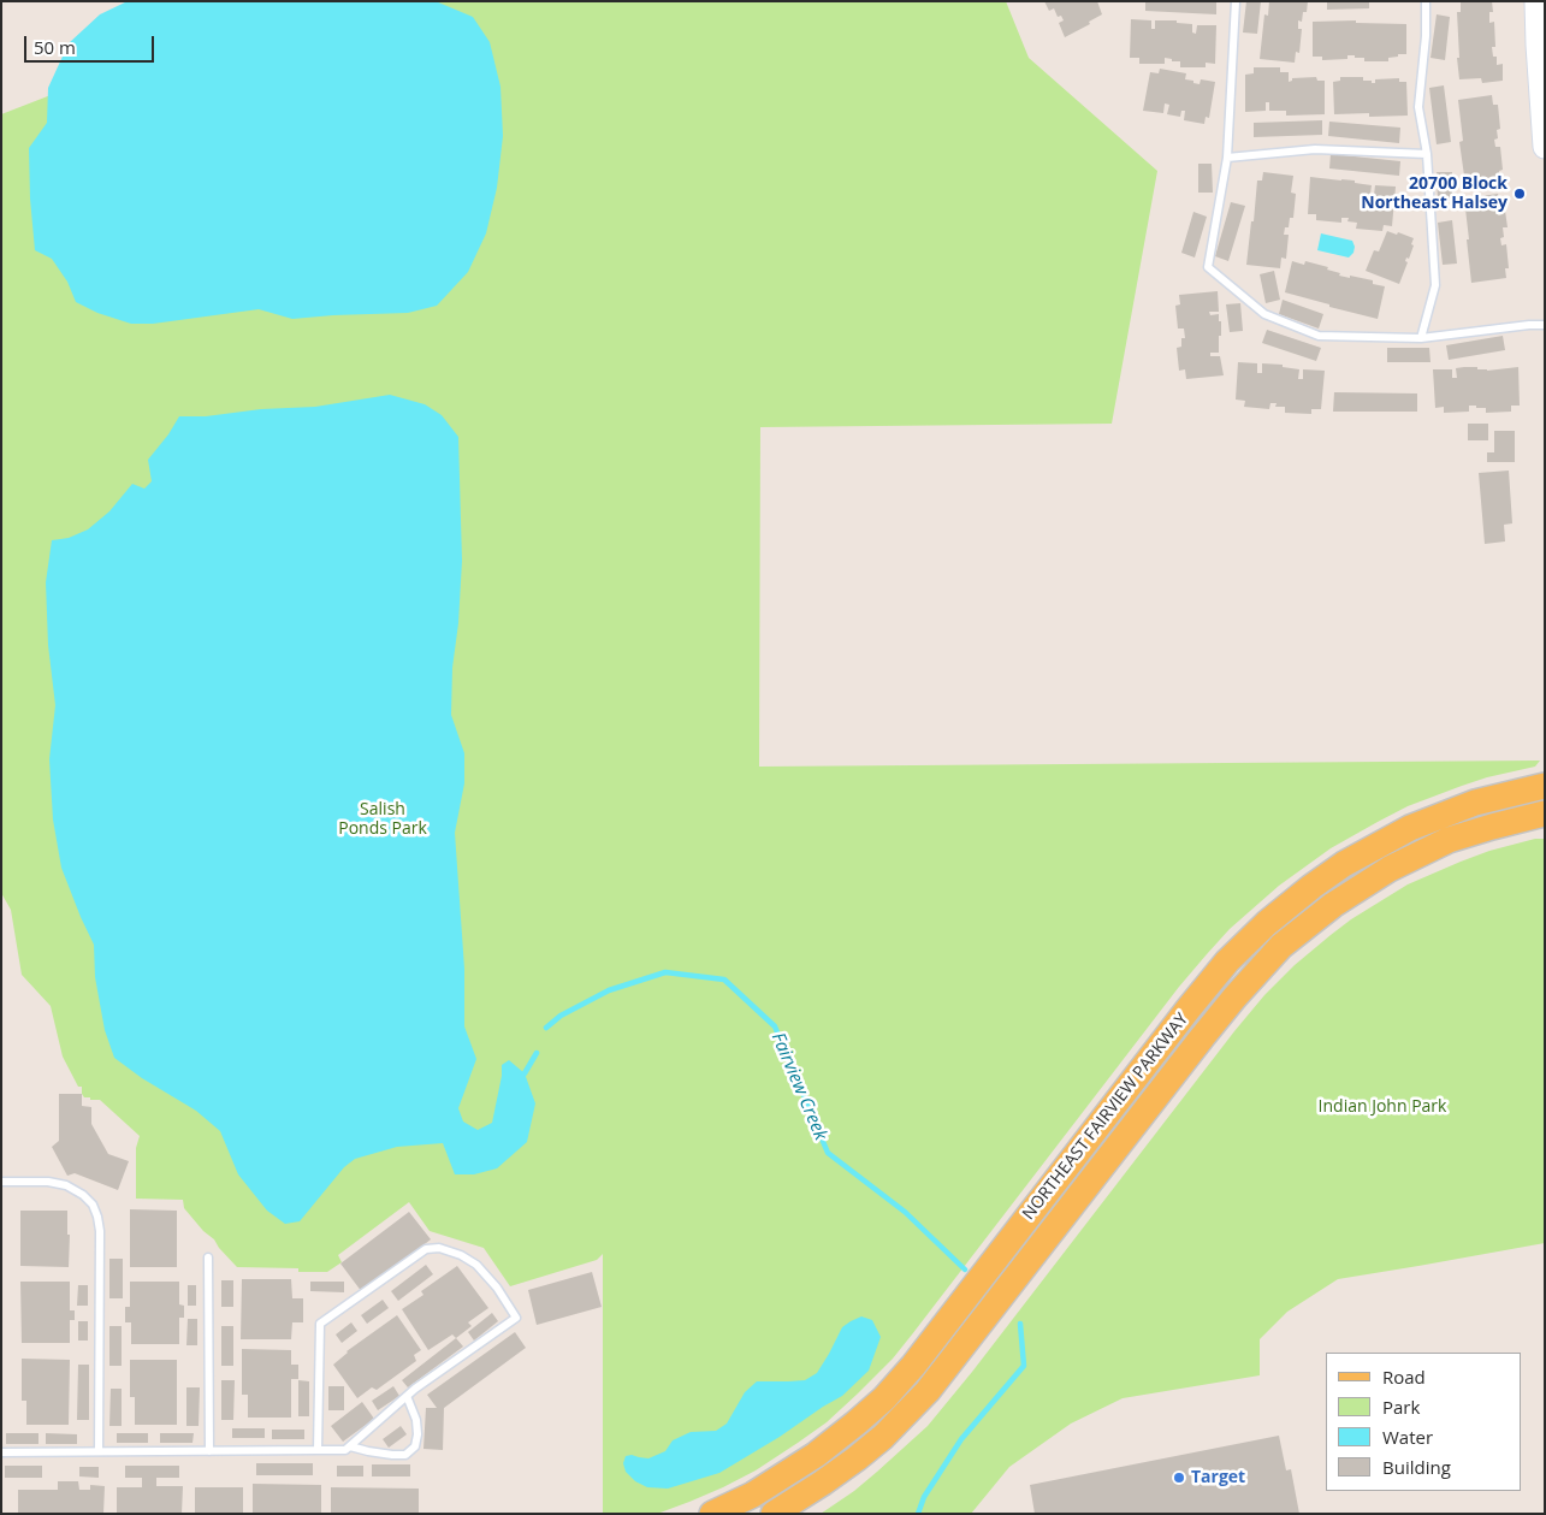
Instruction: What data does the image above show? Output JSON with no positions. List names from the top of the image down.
{
  "streets": {
    "main road": ["NORTHEAST FAIRVIEW PARKWAY"]
  },
  "water": ["Fairview Creek"],
  "parks": ["Salish Ponds Park", "Indian John Park"],
  "places": ["20700 Block Northeast Halsey", "Target"],
  "legend": [
    "Road",
    "Park",
    "Water",
    "Building"
  ],
  "scale_bar": "50 m"
}
